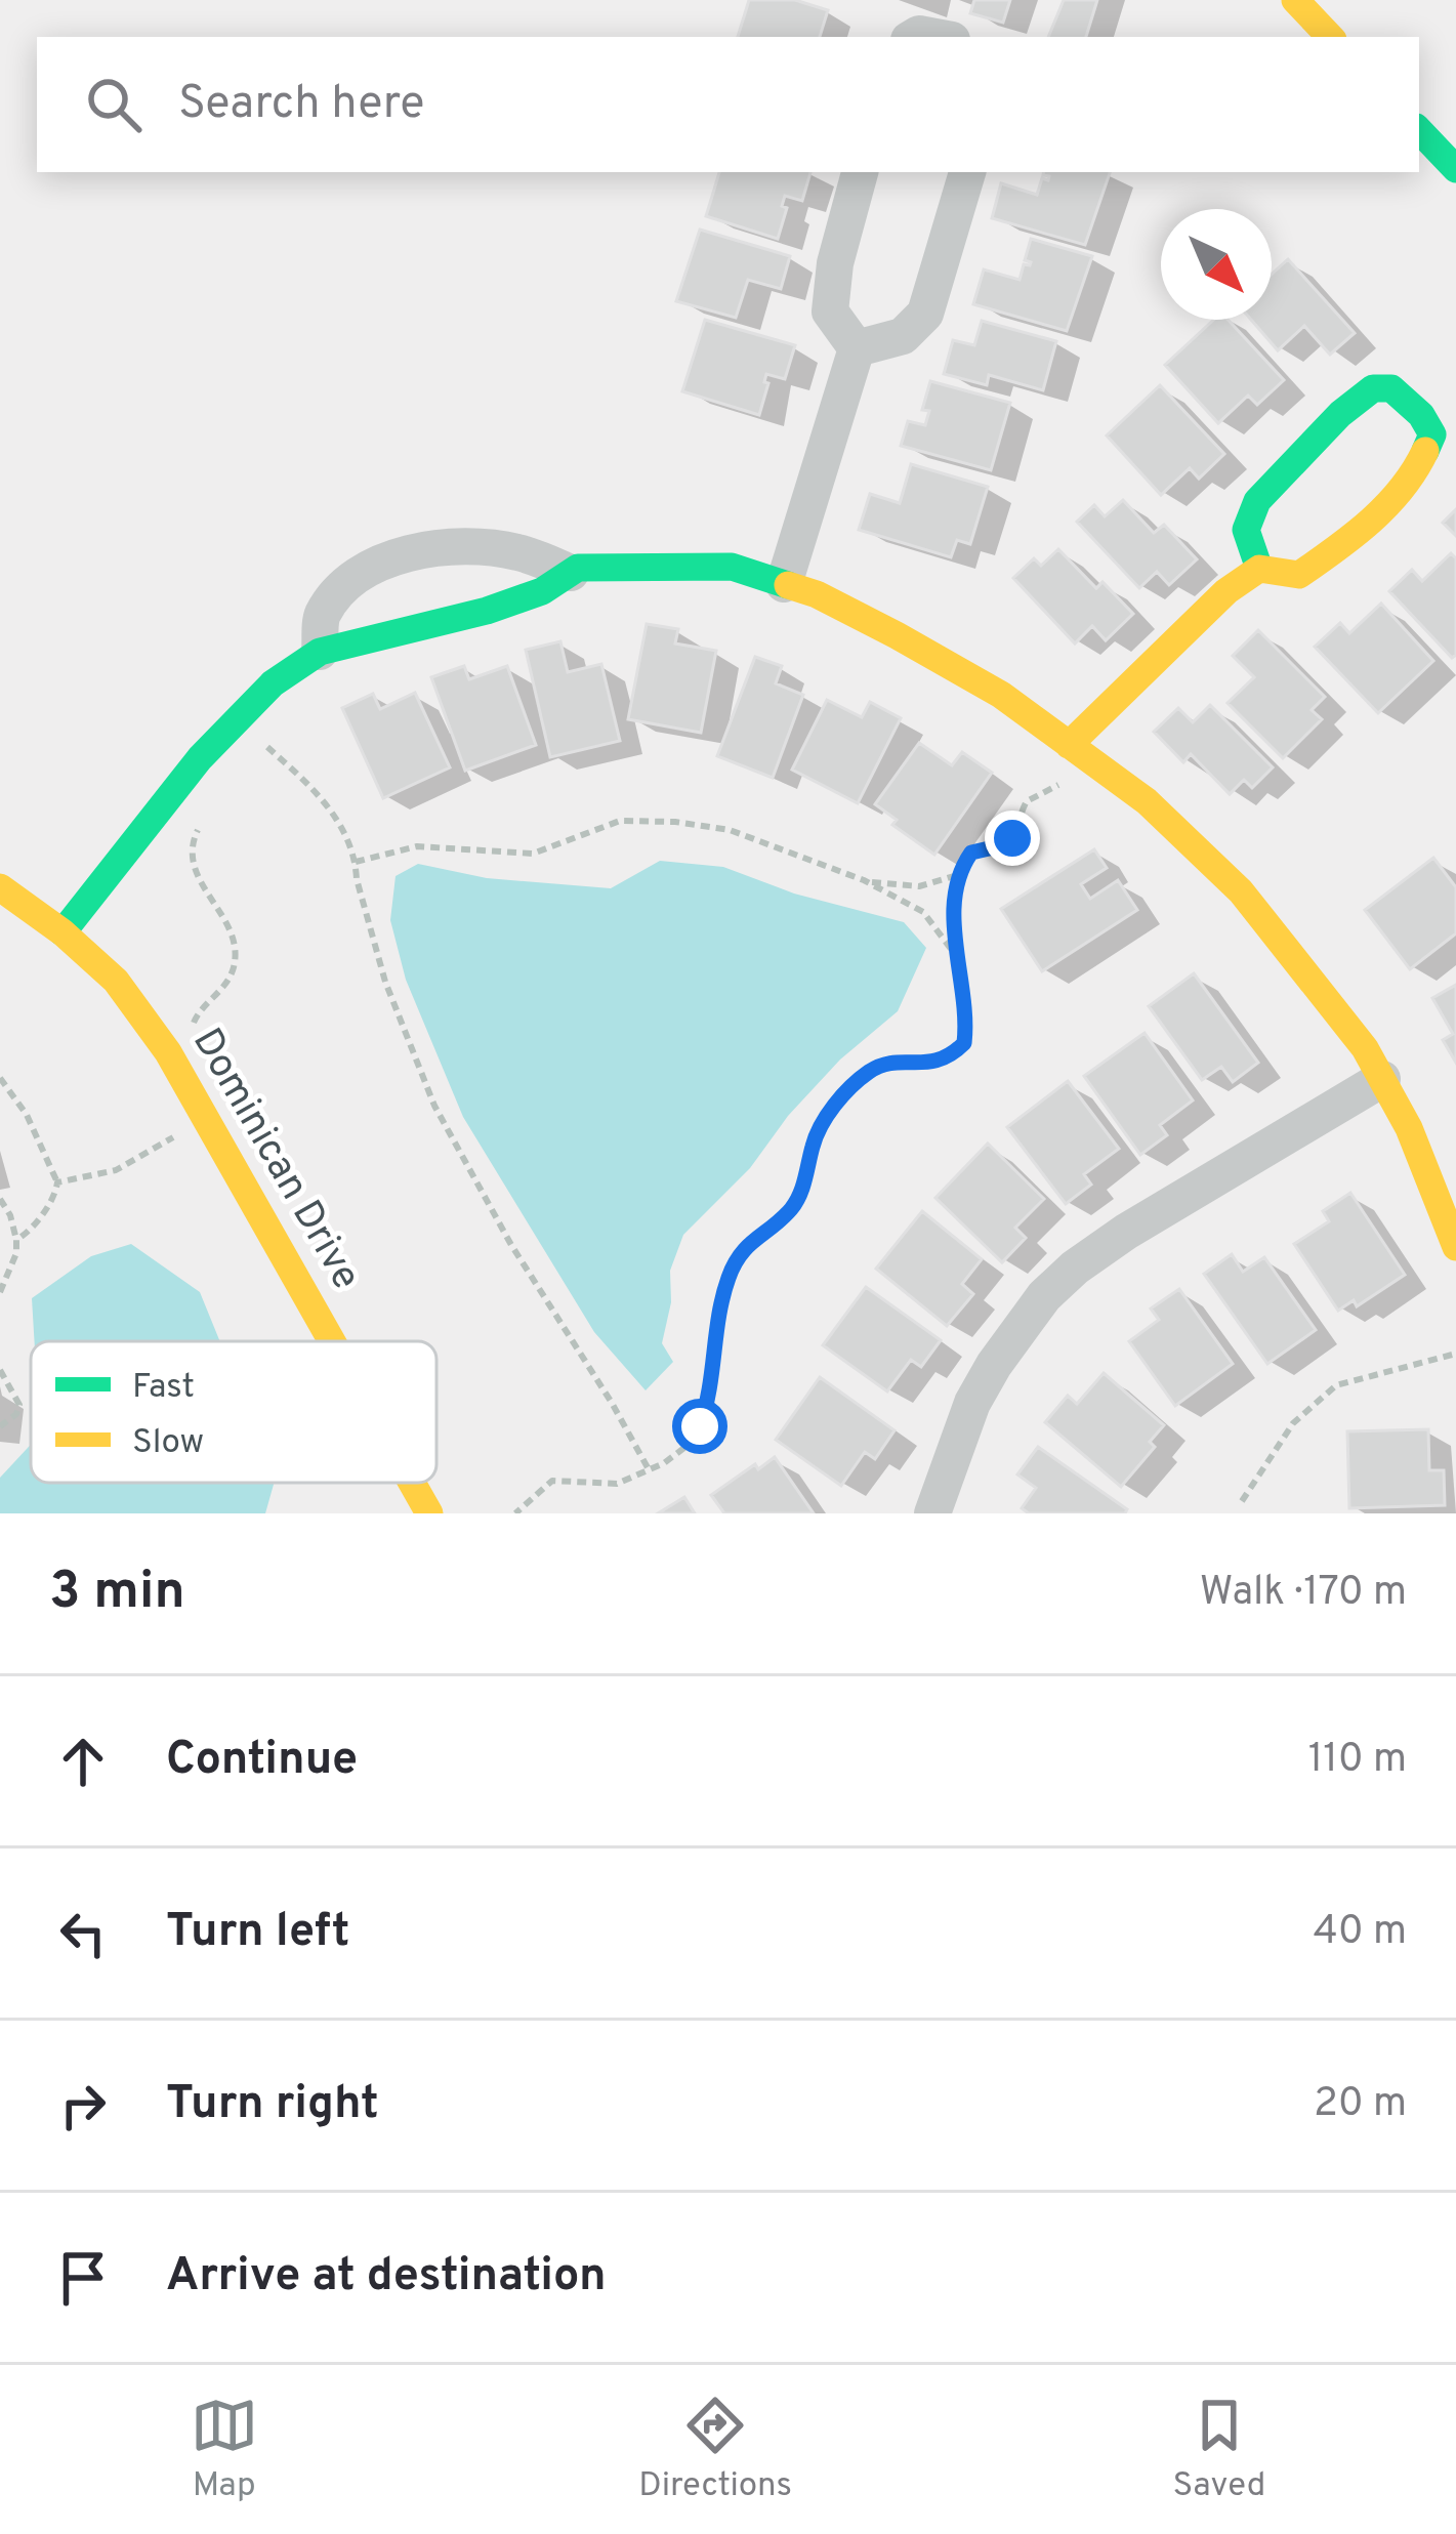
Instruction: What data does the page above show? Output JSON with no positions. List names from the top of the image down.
{
  "streets": {
    "street": ["Dominican Drive"]
  },
  "legend": ["Fast", "Slow"],
  "north": "bottom right",
  "page": {
    "search": "Search here",
    "heading": ["3 min", "Walk · 170 m"],
    "list": [
      ["Continue", "110 m"],
      ["Turn left", "40 m"],
      ["Turn right", "20 m"],
      "Arrive at destination"
    ],
    "nav": ["Map", "Directions", "Saved"]
  }
}
